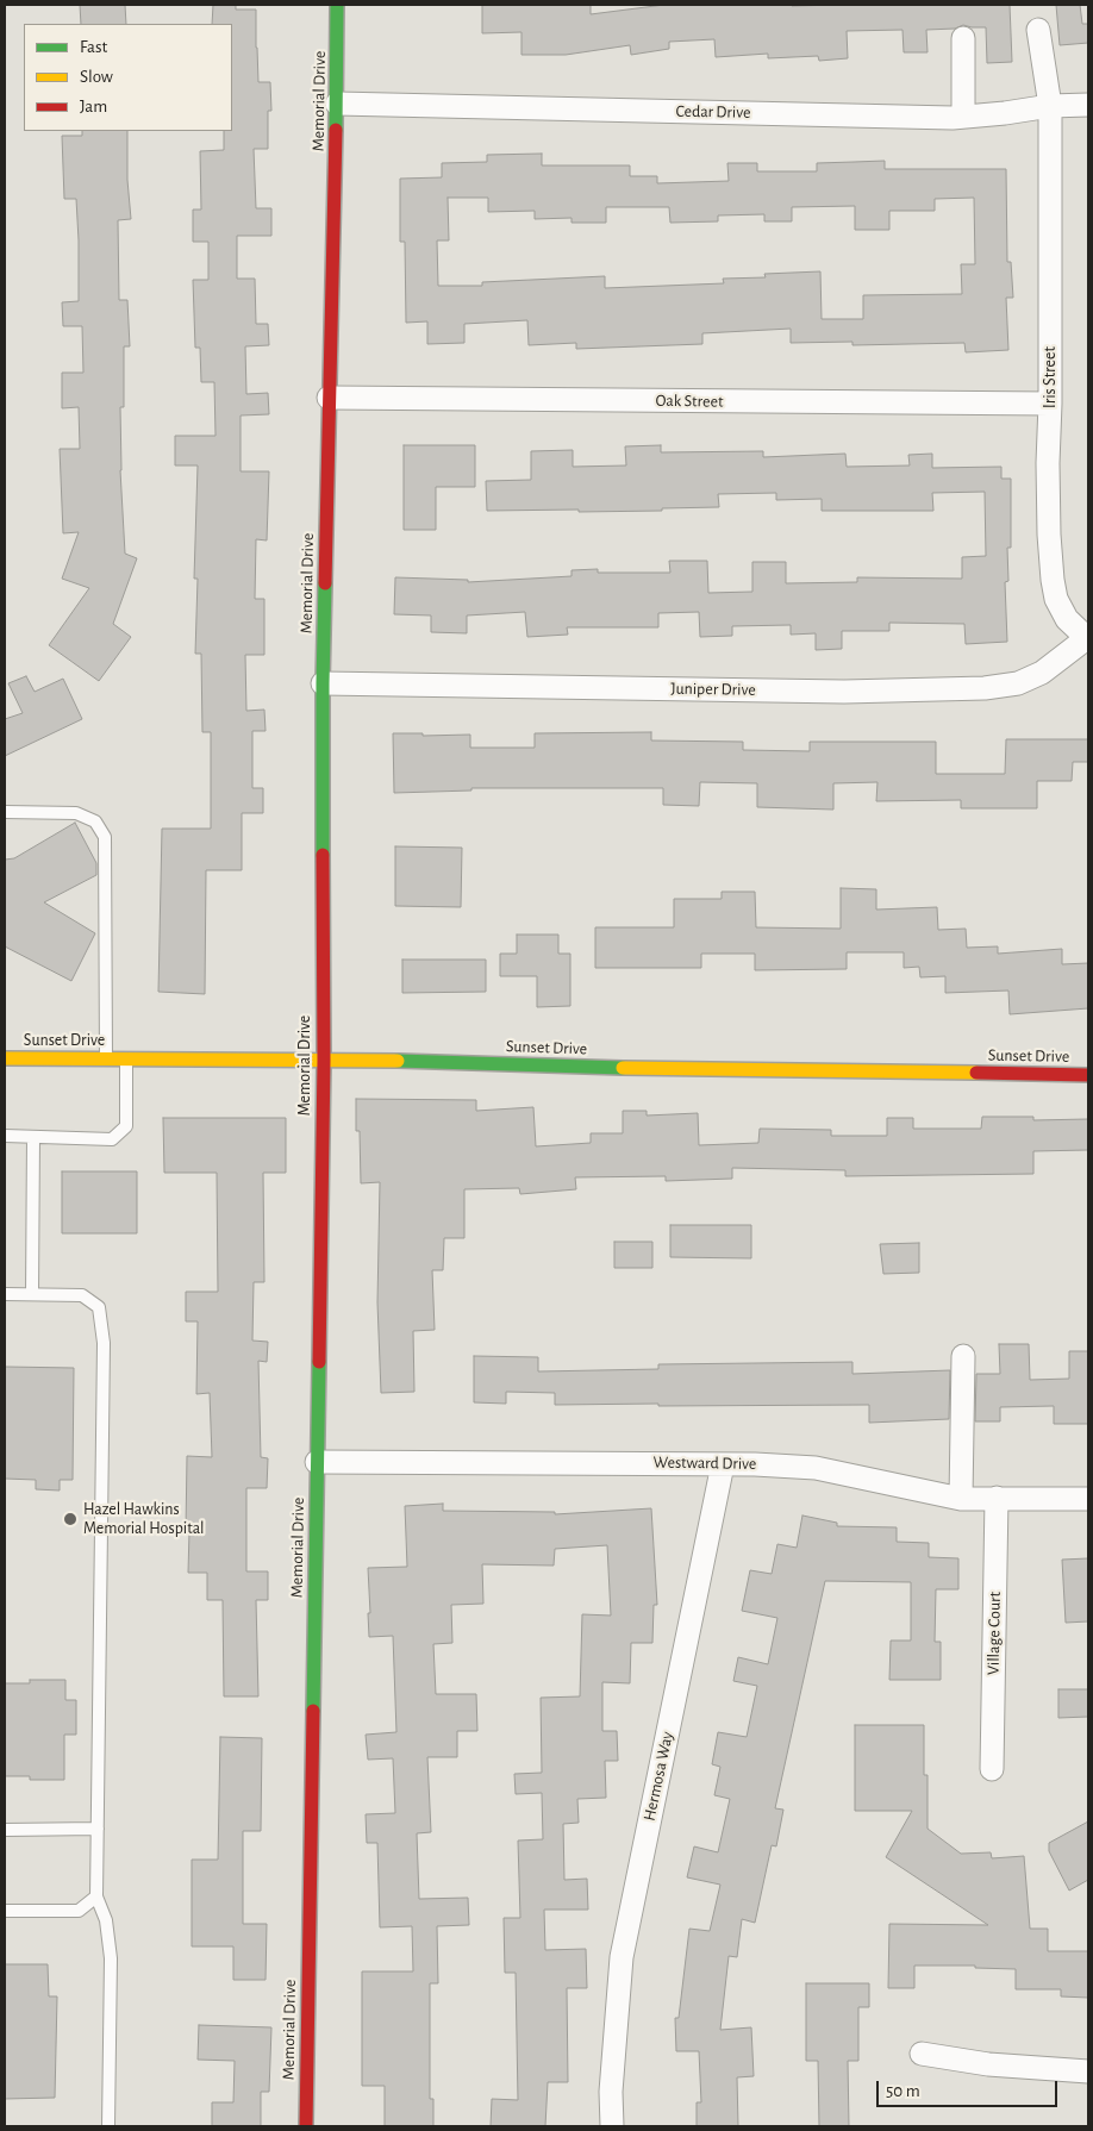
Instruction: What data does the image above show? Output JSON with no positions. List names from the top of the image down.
{
  "streets": {
    "street": [
      "Memorial Drive",
      "Cedar Drive",
      "Iris Street",
      "Oak Street",
      "Juniper Drive",
      "Sunset Drive",
      "Westward Drive",
      "Village Court",
      "Hermosa Way"
    ]
  },
  "crossings": [
    ["Memorial Drive", "Cedar Drive"],
    ["Memorial Drive", "Oak Street"],
    ["Memorial Drive", "Juniper Drive"],
    ["Memorial Drive", "Sunset Drive"],
    ["Memorial Drive", "Westward Drive"],
    ["Cedar Drive", "Iris Street"],
    ["Iris Street", "Oak Street"],
    ["Iris Street", "Juniper Drive"],
    ["Westward Drive", "Village Court"],
    ["Westward Drive", "Hermosa Way"]
  ],
  "places": ["Hazel Hawkins Memorial Hospital"],
  "legend": ["Fast", "Slow", "Jam"],
  "scale_bar": "50 m"
}
